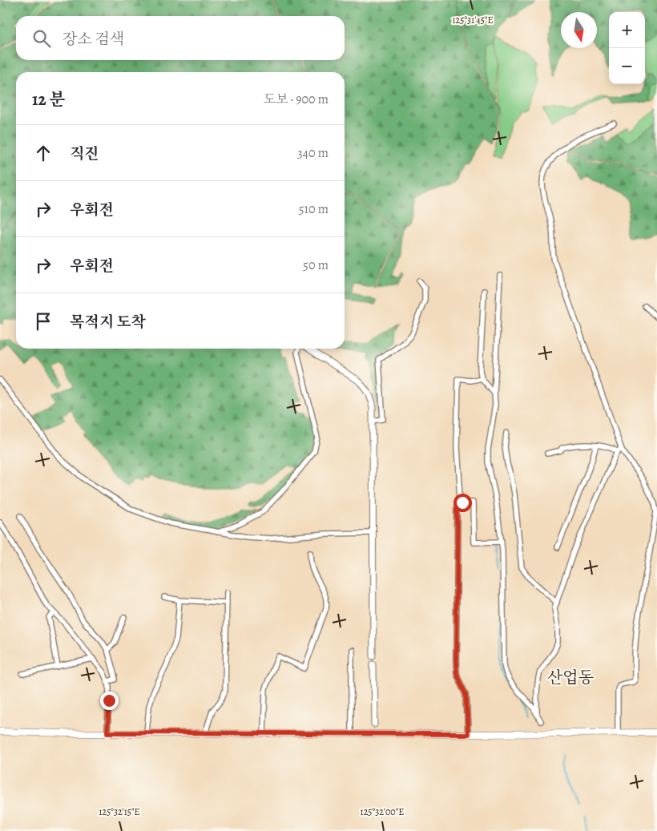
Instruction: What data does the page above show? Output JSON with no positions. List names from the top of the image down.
{
  "districts": ["산업동"],
  "north": "bottom",
  "page": {
    "map_buttons": ["+", "−"],
    "search": "장소 검색",
    "heading": ["12 분", "도보 · 900 m"],
    "list": [
      ["직진", "340 m"],
      ["우회전", "510 m"],
      ["우회전", "50 m"],
      "목적지 도착"
    ]
  },
  "coordinates": ["125°31'45\"E", "125°32'15\"E", "125°32'00\"E"]
}
